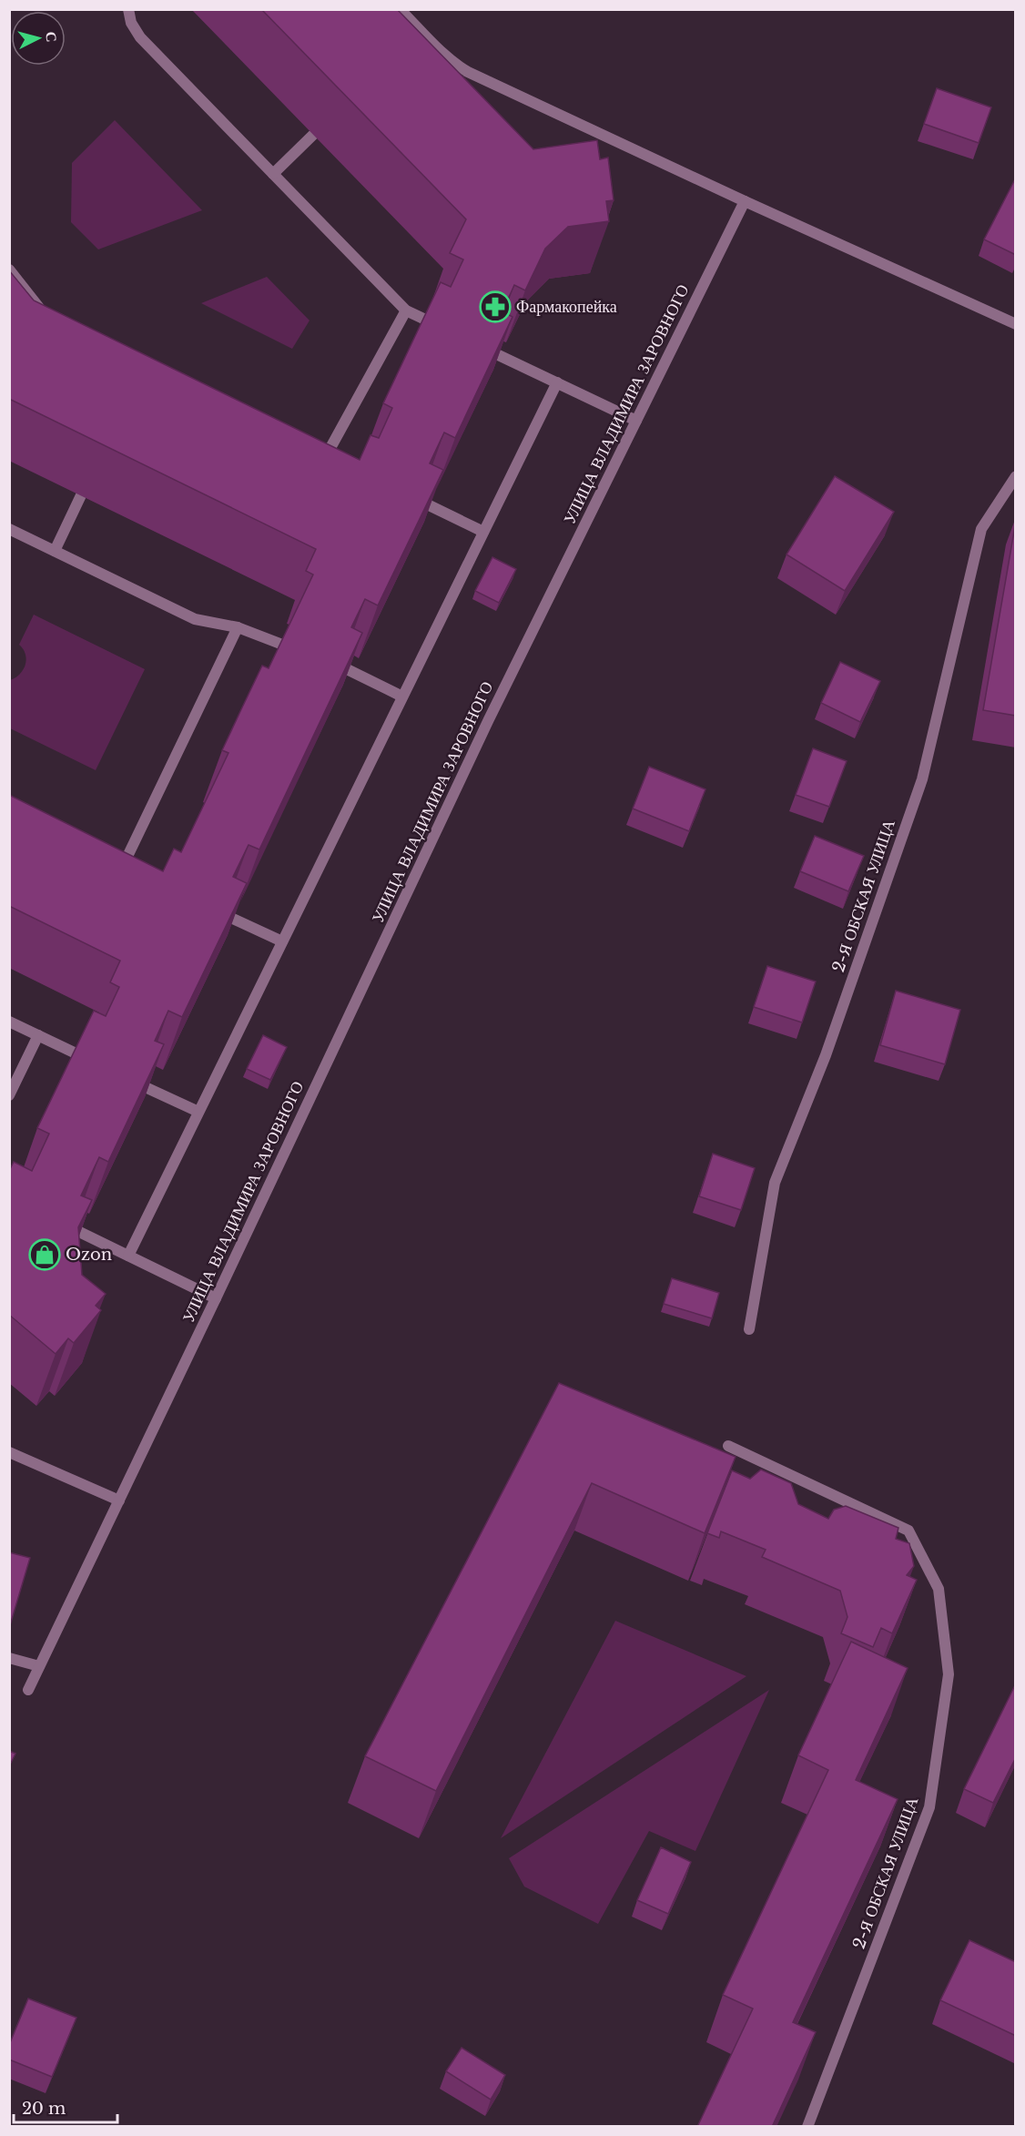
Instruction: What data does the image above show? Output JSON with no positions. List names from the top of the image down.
{
  "streets": {
    "street": ["УЛИЦА ВЛАДИМИРА ЗАРОВНОГО", "2-Я ОБСКАЯ УЛИЦА"]
  },
  "places": {
    "pharmacy": ["Фармакопейка"],
    "shop": ["Ozon"]
  },
  "scale_bar": "20 m",
  "north": "right"
}
